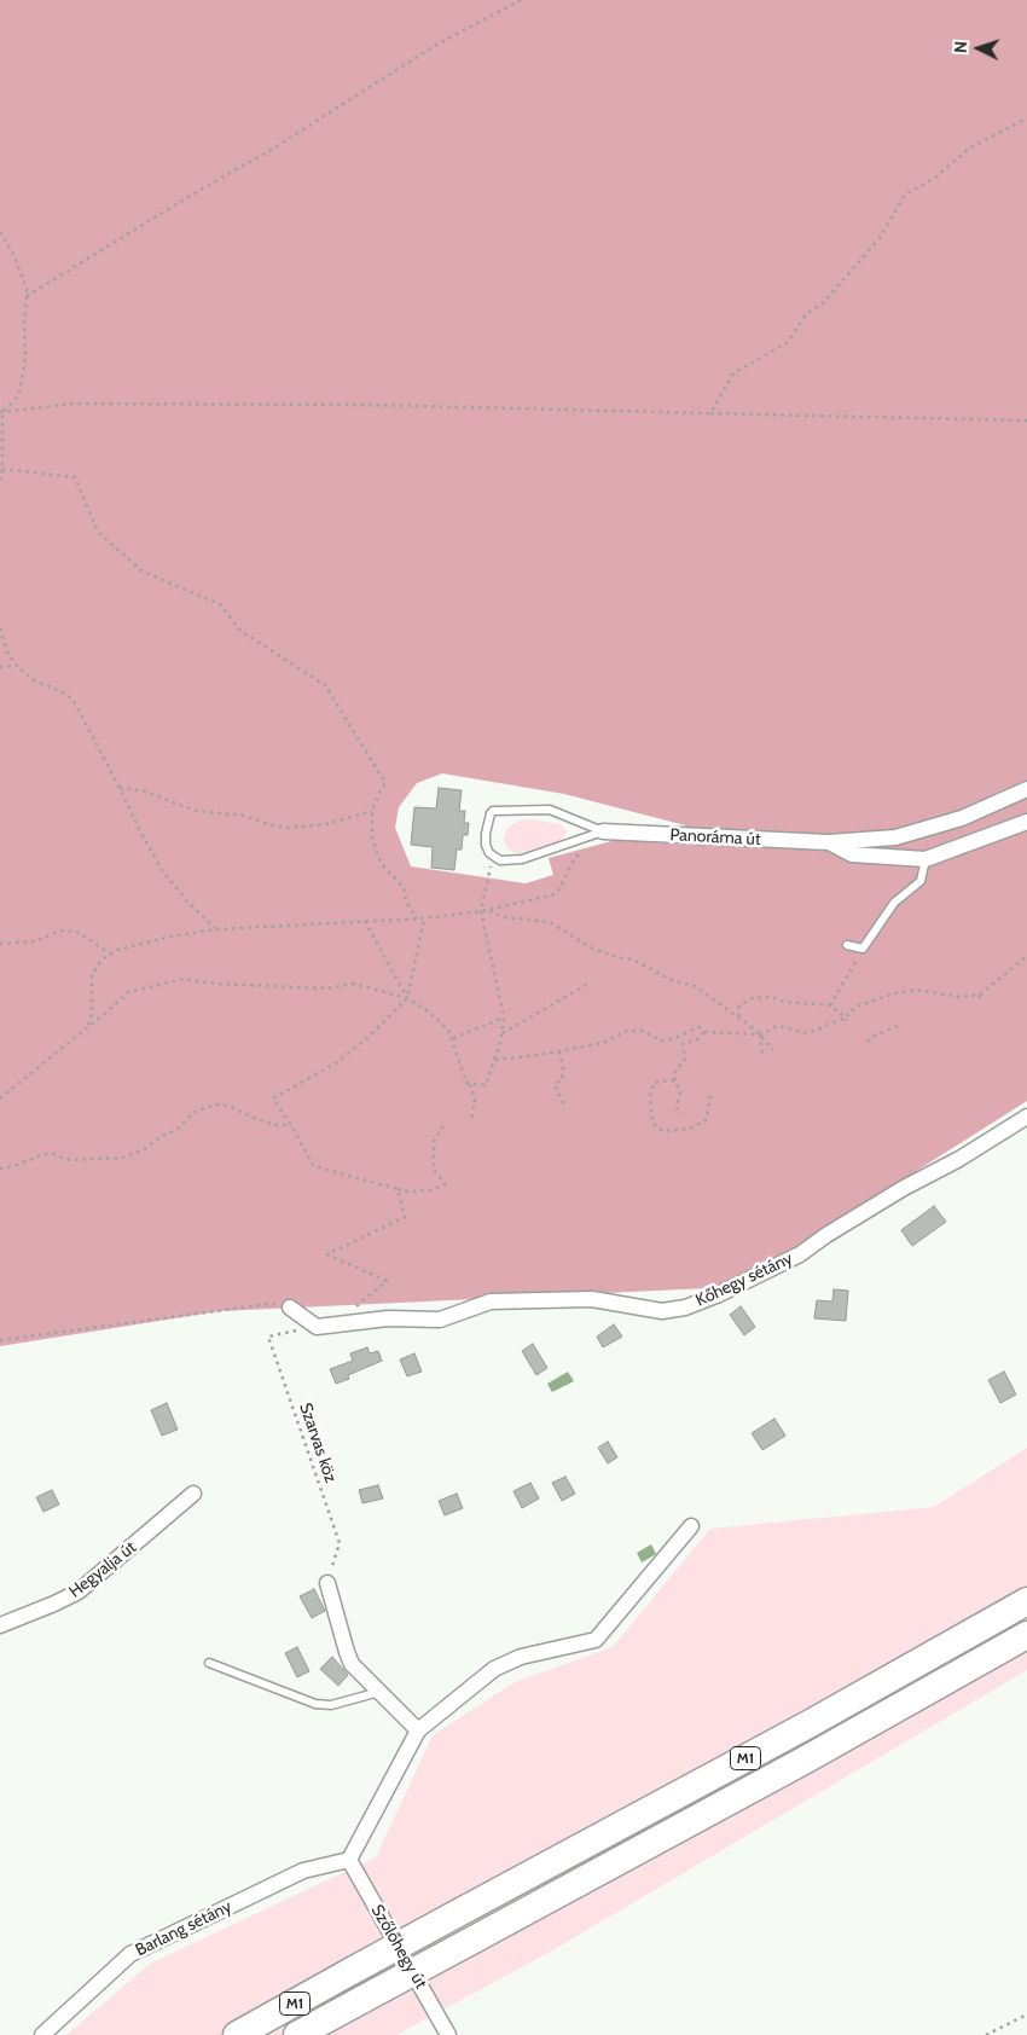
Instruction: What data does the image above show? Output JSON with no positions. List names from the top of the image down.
{
  "streets": {
    "highway": ["M1"],
    "street": [
      "Panoráma út",
      "Kőhegy sétány",
      "Hegyalja út",
      "Barlang sétány",
      "Szőlőhegy út"
    ],
    "path": ["Szarvas köz"]
  },
  "crossings": [
    ["Barlang sétány", "Szőlőhegy út"]
  ],
  "north": "left"
}
